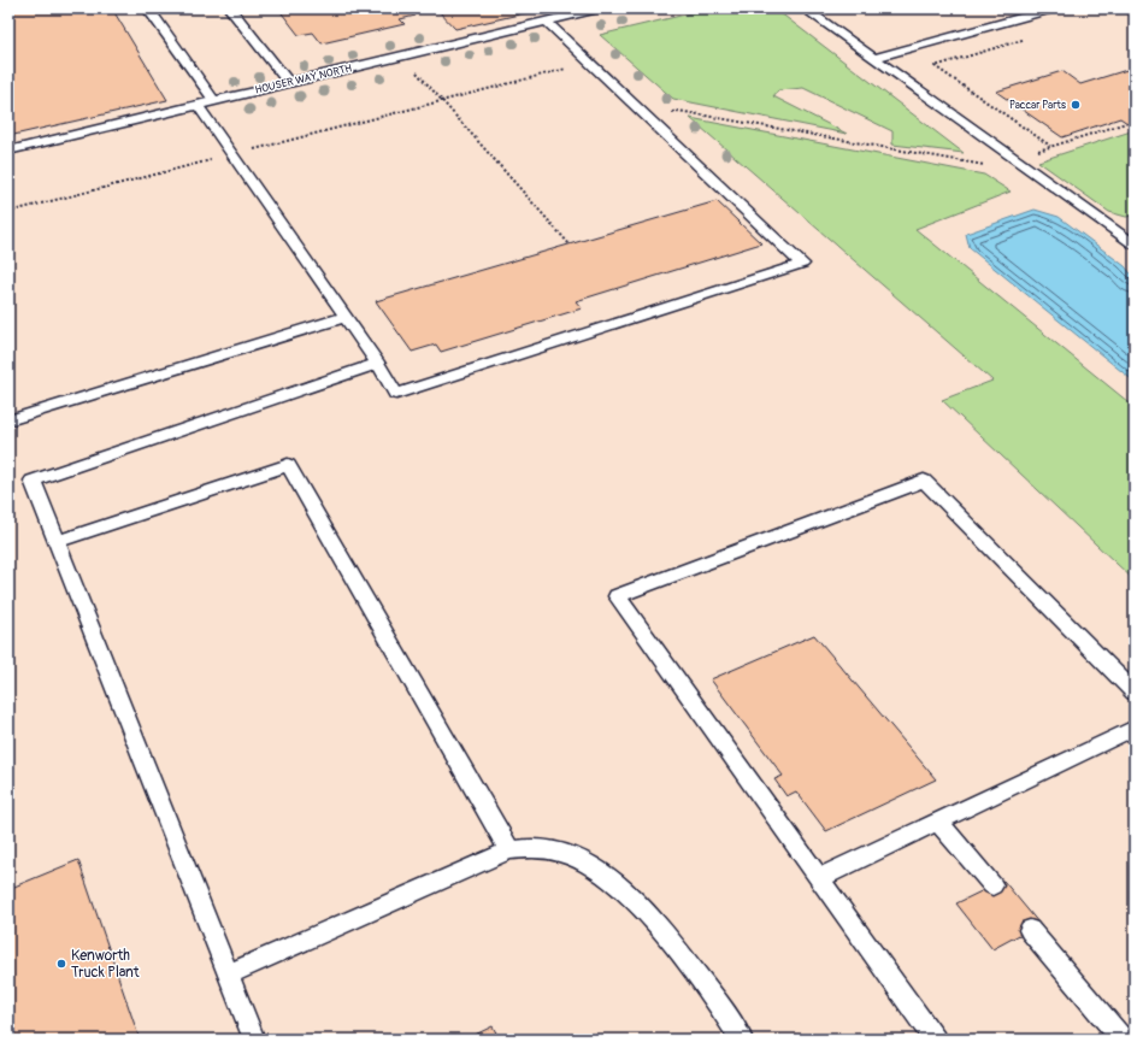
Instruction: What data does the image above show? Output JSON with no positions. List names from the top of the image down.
{
  "streets": {
    "lane": ["HOUSER WAY NORTH"]
  },
  "places": ["Paccar Parts", "Kenworth Truck Plant"]
}
